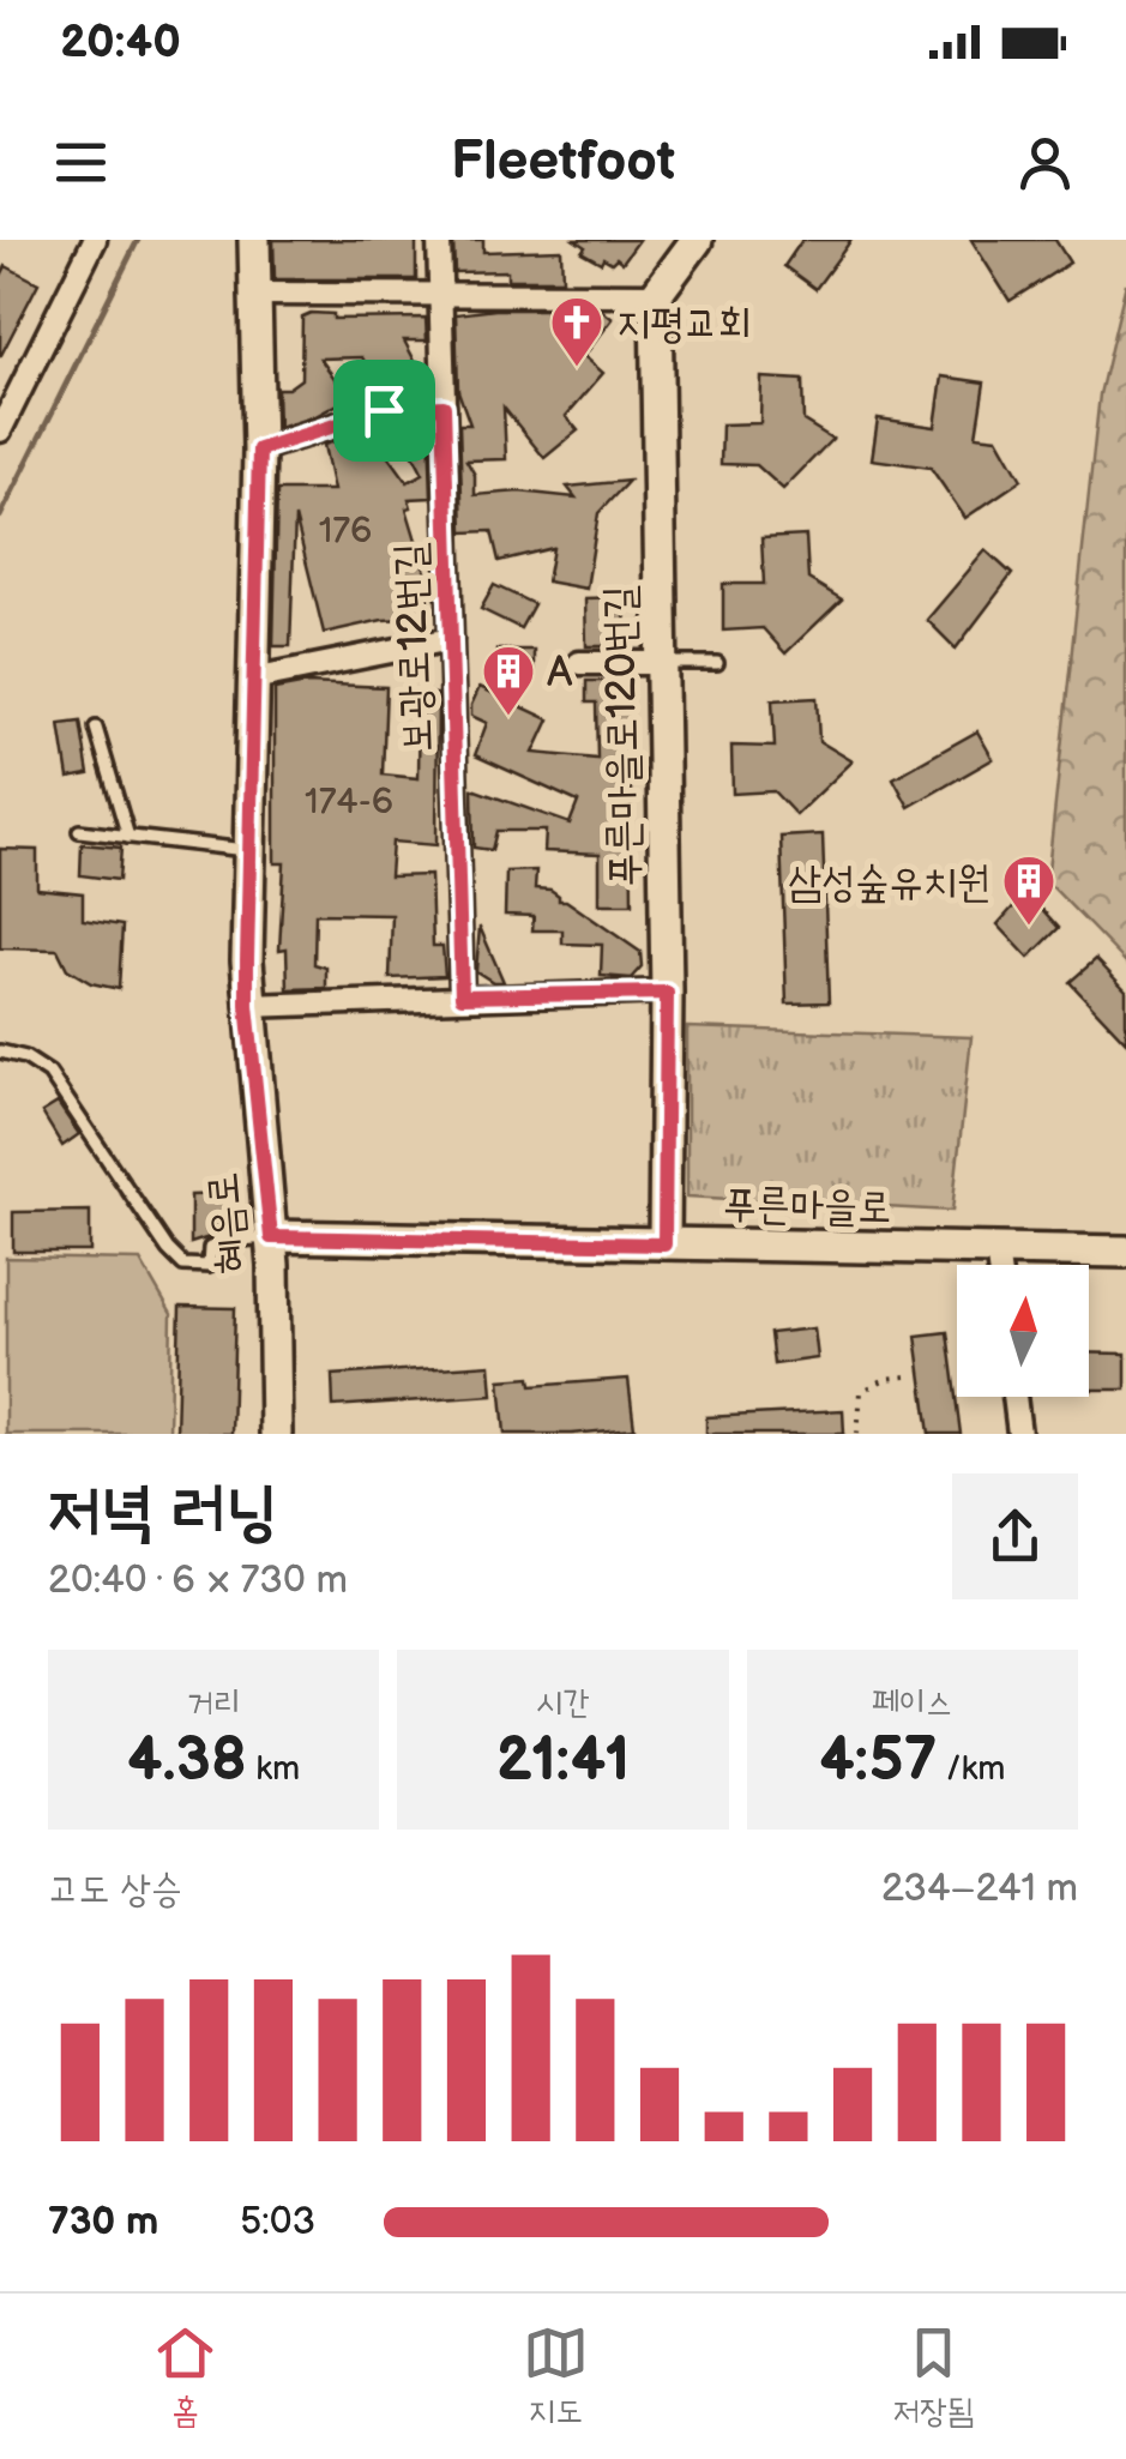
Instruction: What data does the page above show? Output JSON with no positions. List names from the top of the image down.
{
  "streets": {
    "main road": ["푸른마을로120번길", "푸른마을로", "혜음로"],
    "street": ["보광로12번길"]
  },
  "crossings": [
    ["푸른마을로120번길", "푸른마을로"],
    ["푸른마을로", "혜음로"]
  ],
  "places": {
    "church": ["지평교회"],
    "building": ["A", "삼성숲유치원"]
  },
  "house_numbers": ["176", "174-6"],
  "north": "top",
  "page": {
    "status": "20:40",
    "header": "Fleetfoot",
    "heading": ["저녁 러닝", "20:40 · 6 × 730 m"],
    "stats": [
      ["거리", "4.38 km"],
      ["시간", "21:41"],
      ["페이스", "4:57 /km"]
    ],
    "chart": ["고도 상승", "234–241 m"],
    "list": [
      {
        "name": "730 m",
        "note": "5:03"
      }
    ],
    "tabs": ["홈", "지도", "저장됨"]
  }
}
